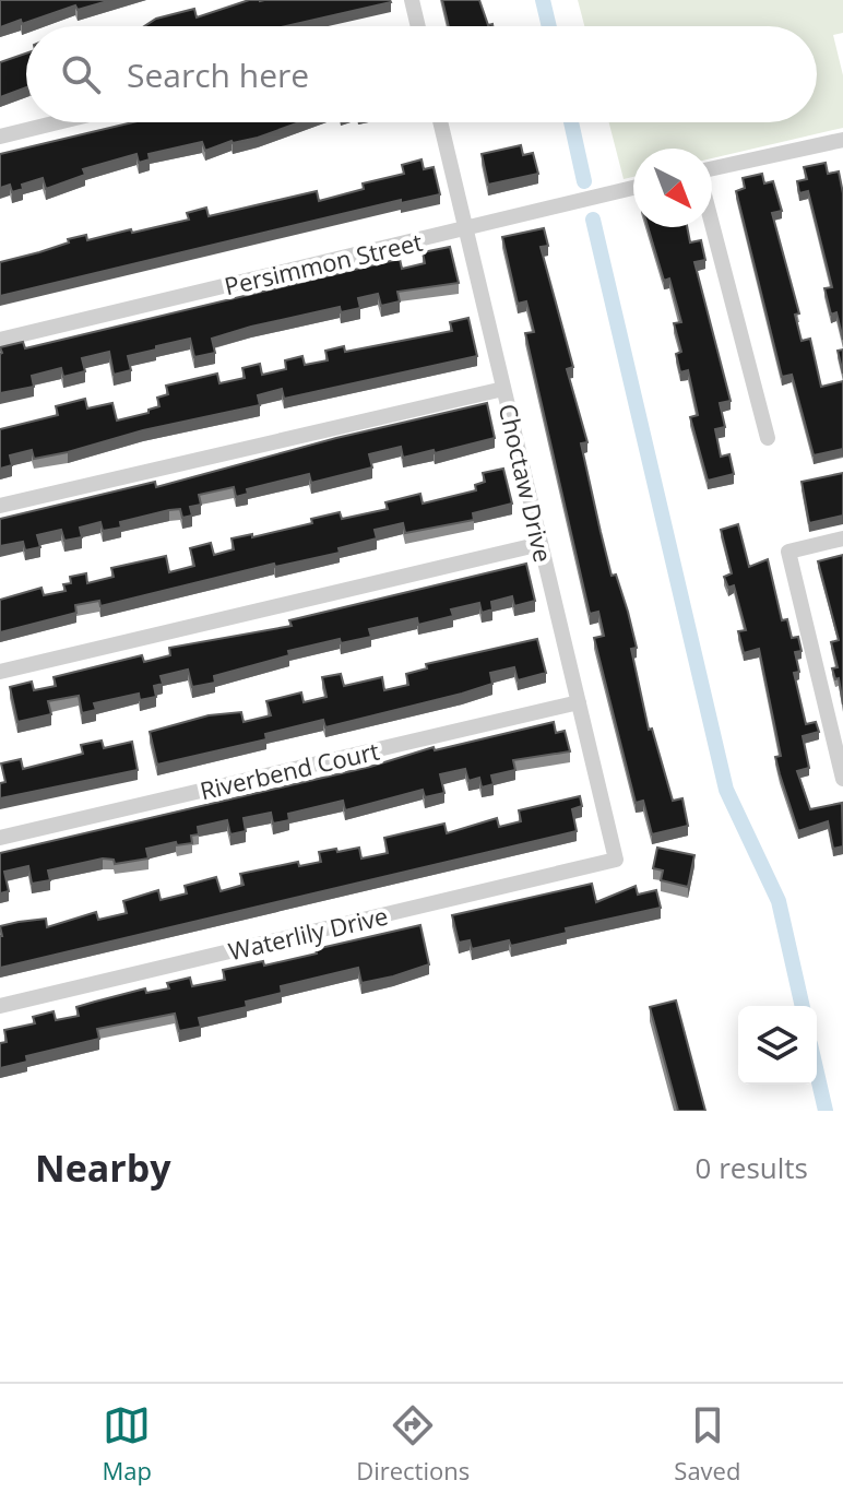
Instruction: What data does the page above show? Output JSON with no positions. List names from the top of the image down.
{
  "streets": {
    "street": [
      "Persimmon Street",
      "Choctaw Drive",
      "Riverbend Court",
      "Waterlily Drive"
    ]
  },
  "crossings": [
    ["Persimmon Street", "Choctaw Drive"],
    ["Choctaw Drive", "Riverbend Court"],
    ["Choctaw Drive", "Waterlily Drive"]
  ],
  "north": "bottom right",
  "page": {
    "search": "Search here",
    "heading": ["Nearby", "0 results"],
    "nav": ["Map", "Directions", "Saved"]
  }
}
